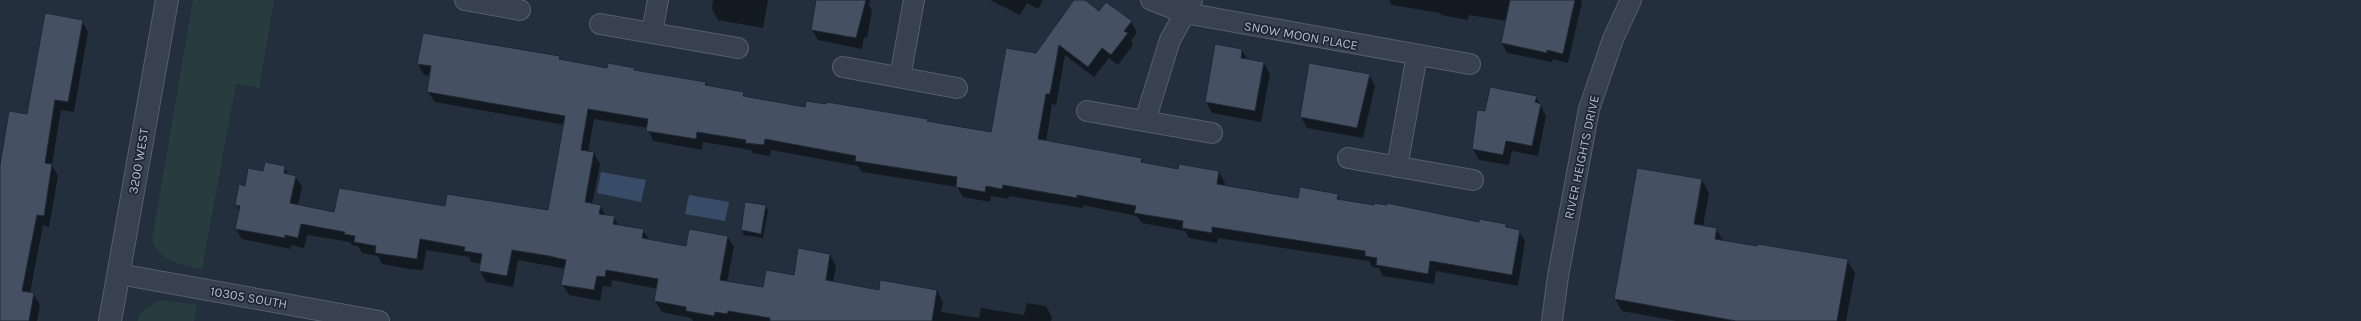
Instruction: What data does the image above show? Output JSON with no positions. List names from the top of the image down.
{
  "streets": {
    "street": [
      "SNOW MOON PLACE",
      "RIVER HEIGHTS DRIVE",
      "3200 WEST",
      "10305 SOUTH"
    ]
  },
  "crossings": [
    ["3200 WEST", "10305 SOUTH"]
  ]
}
